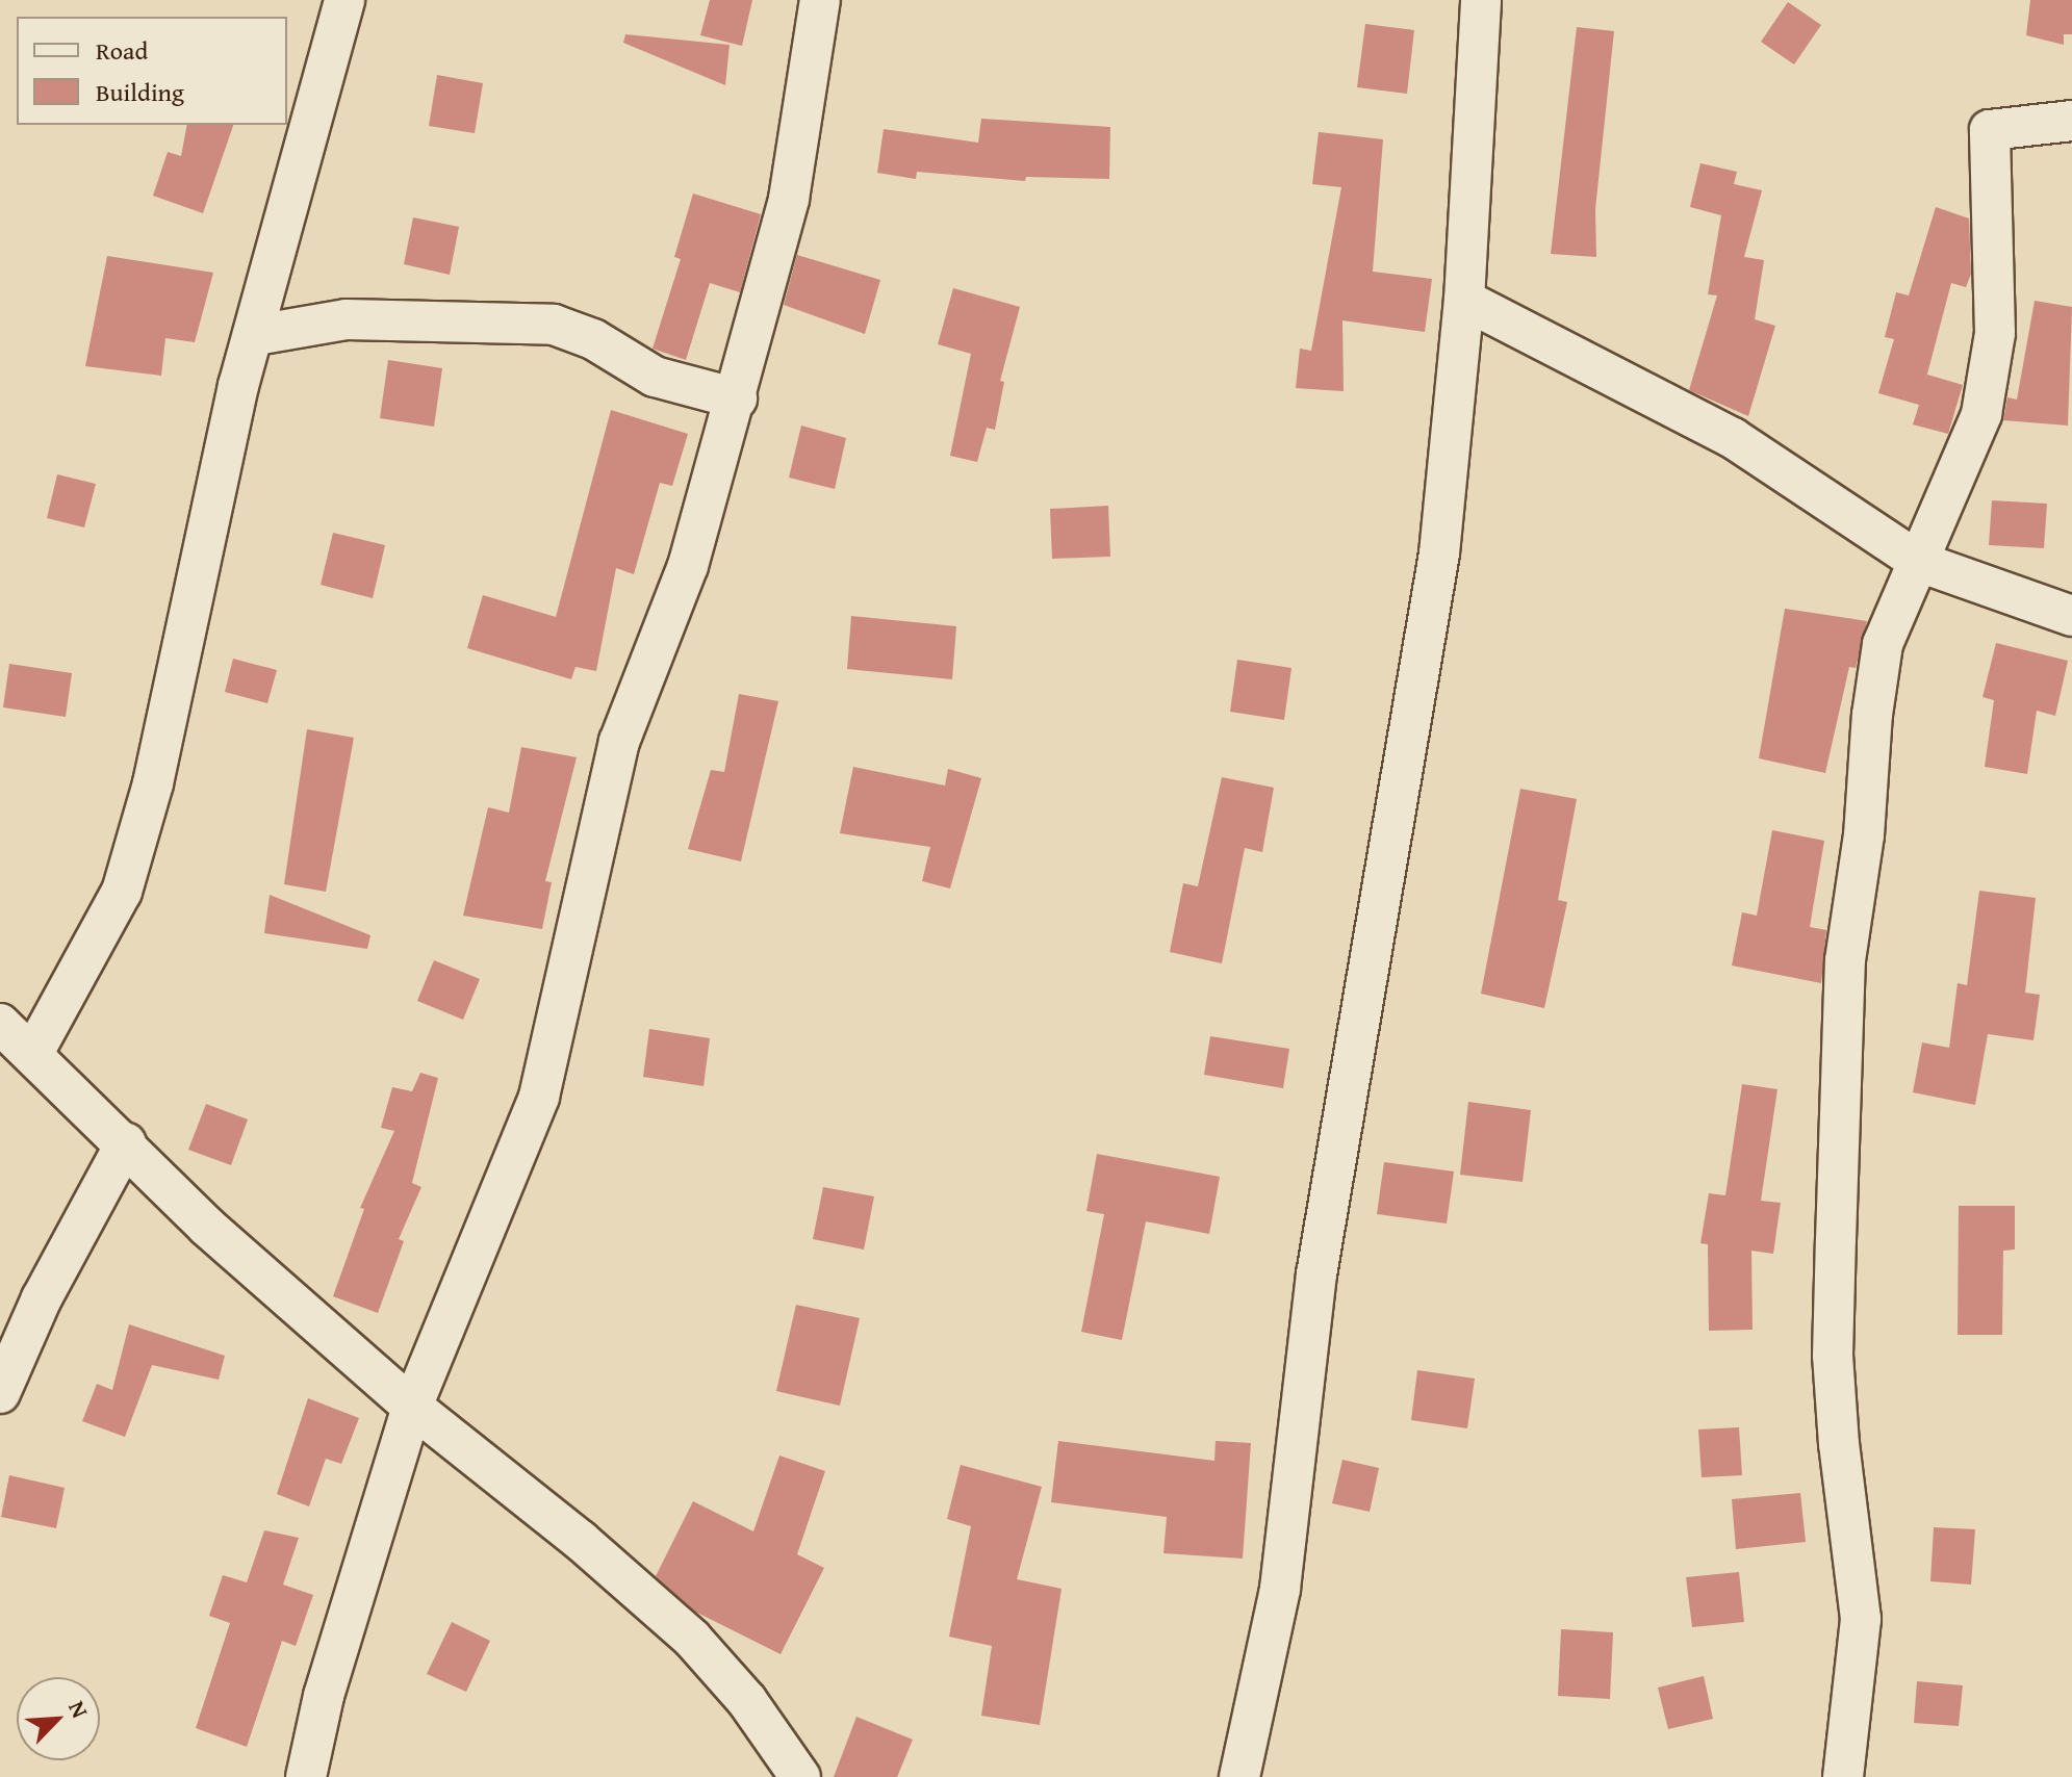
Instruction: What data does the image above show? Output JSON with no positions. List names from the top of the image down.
{
  "legend": ["Road", "Building"],
  "north": "top right"
}
